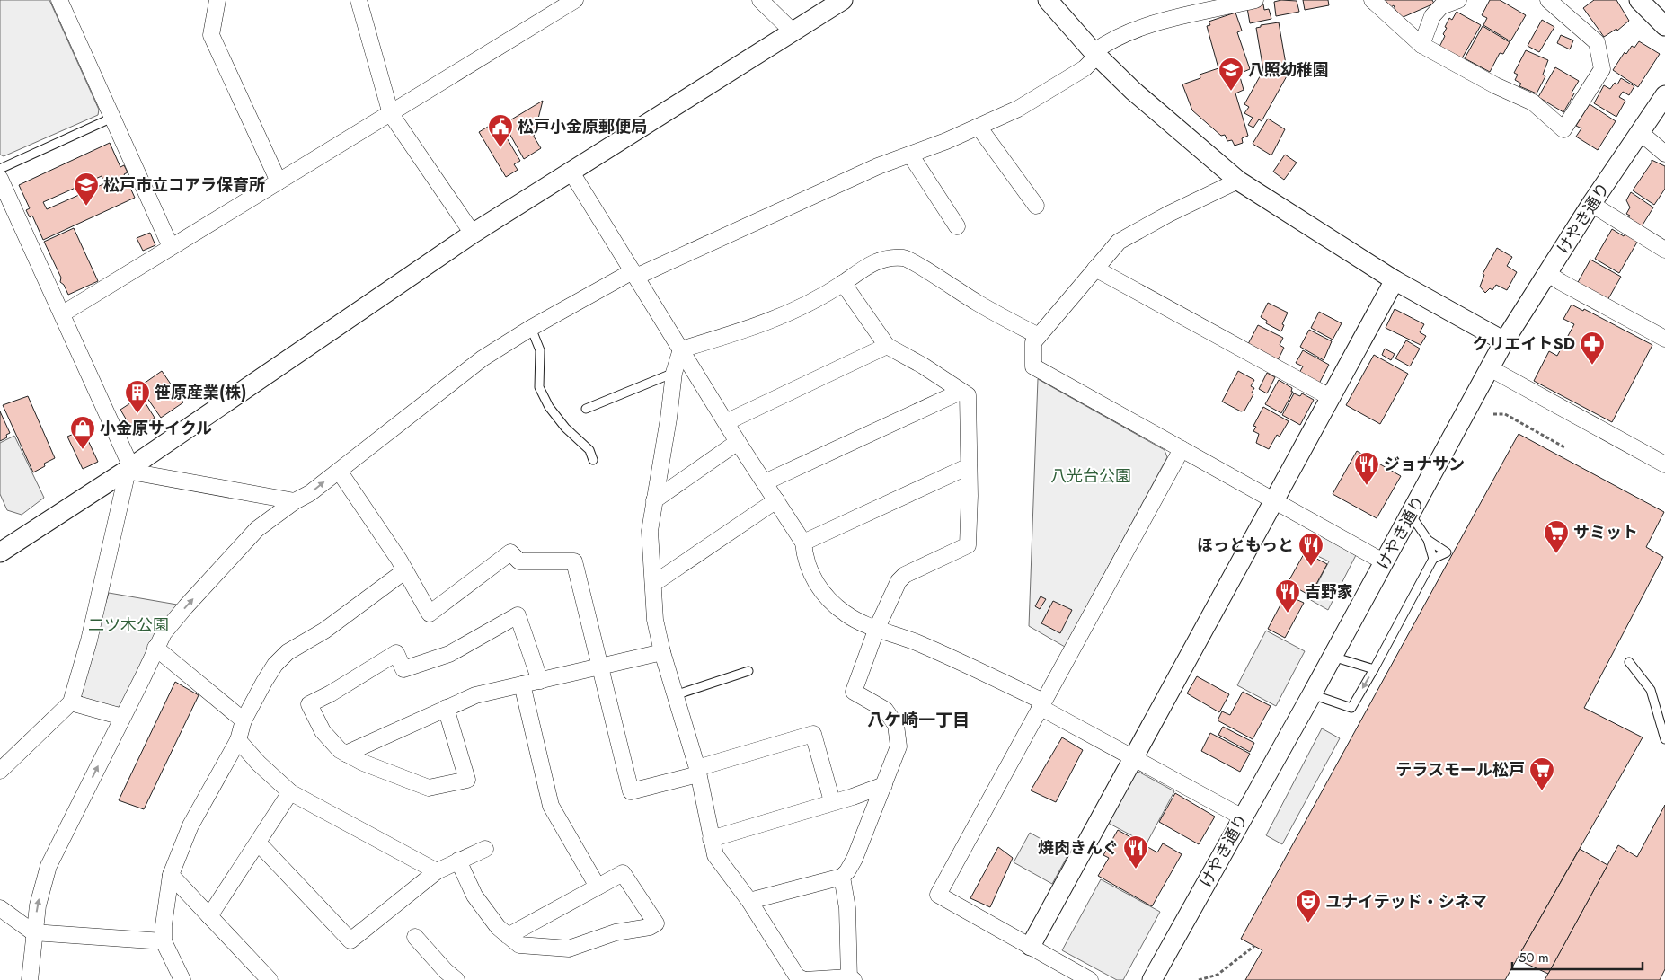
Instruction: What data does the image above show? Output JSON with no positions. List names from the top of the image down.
{
  "streets": {
    "street": ["けやき通り"]
  },
  "districts": ["八ケ崎一丁目"],
  "parks": ["八光台公園", "二ツ木公園"],
  "places": {
    "school or university": ["八照幼稚園", "松戸市立コアラ保育所"],
    "public building": ["松戸小金原郵便局"],
    "pharmacy": ["クリエイトSD"],
    "building": ["笹原産業(株)"],
    "shop": ["小金原サイクル"],
    "restaurant": [
      "ジョナサン",
      "ほっともっと",
      "吉野家",
      "焼肉きんぐ"
    ],
    "supermarket": ["サミット", "テラスモール松戸"],
    "theatre": ["ユナイテッド・シネマ"]
  },
  "scale_bar": "50 m"
}
